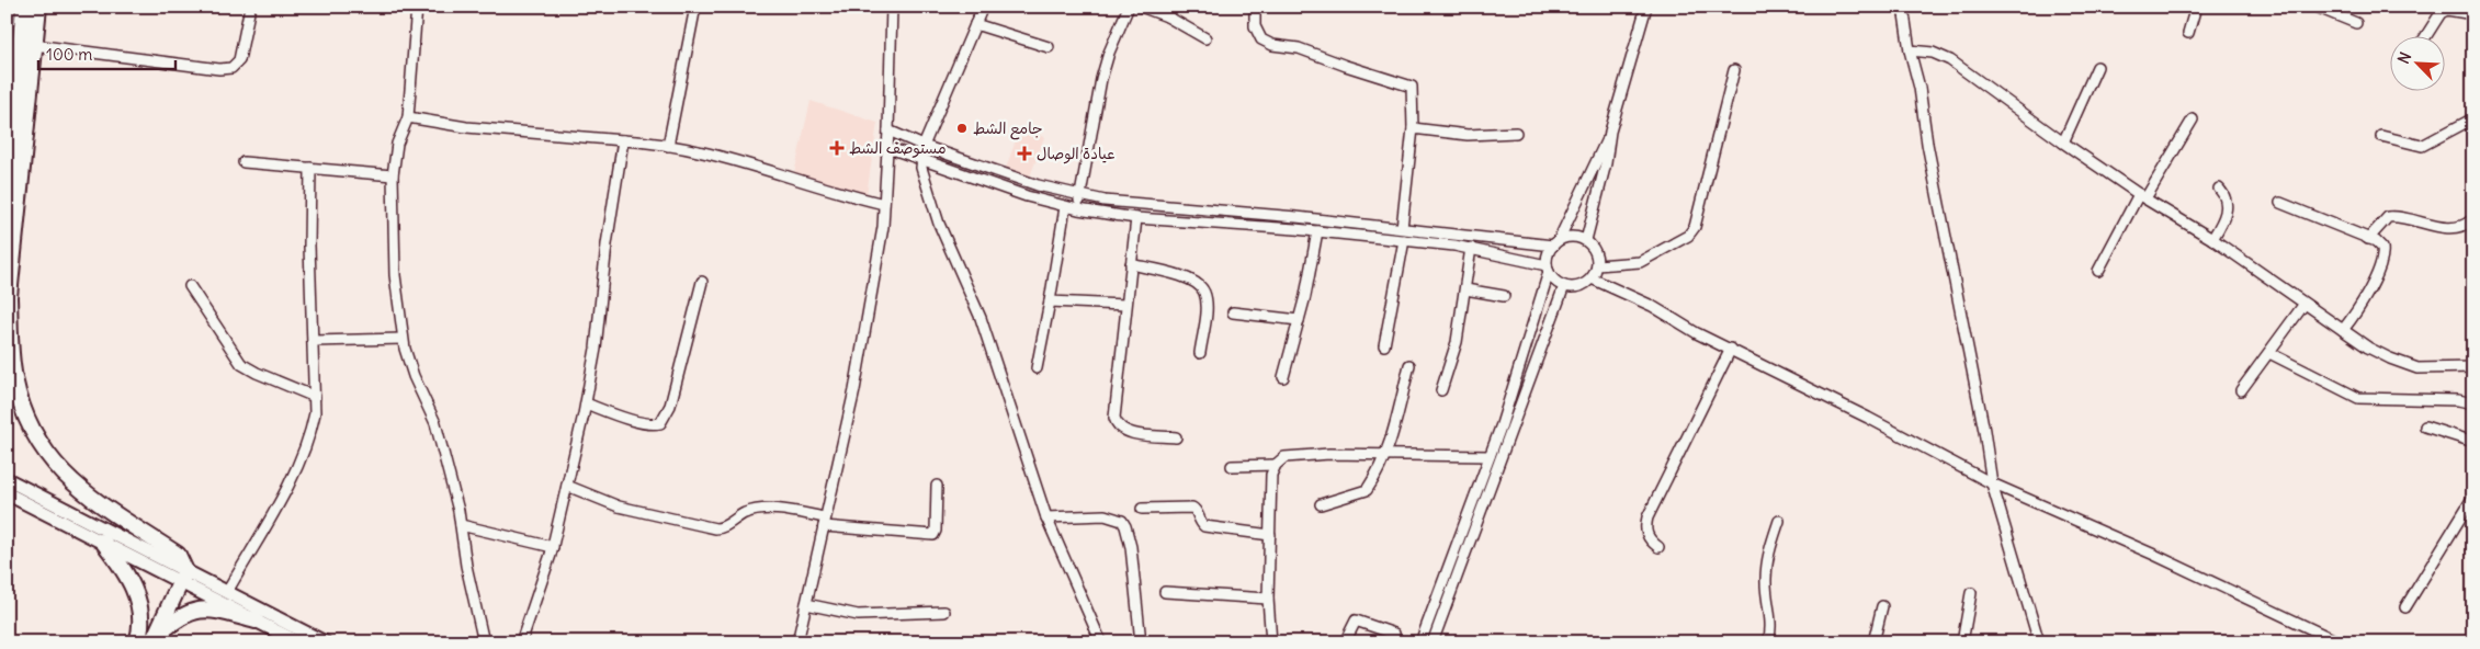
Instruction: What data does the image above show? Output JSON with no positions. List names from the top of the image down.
{
  "places": {
    "other": ["جامع الشط"],
    "health": ["مستوصف الشط", "عيادة الوصال"]
  },
  "scale_bar": "100 m",
  "north": "top left"
}
